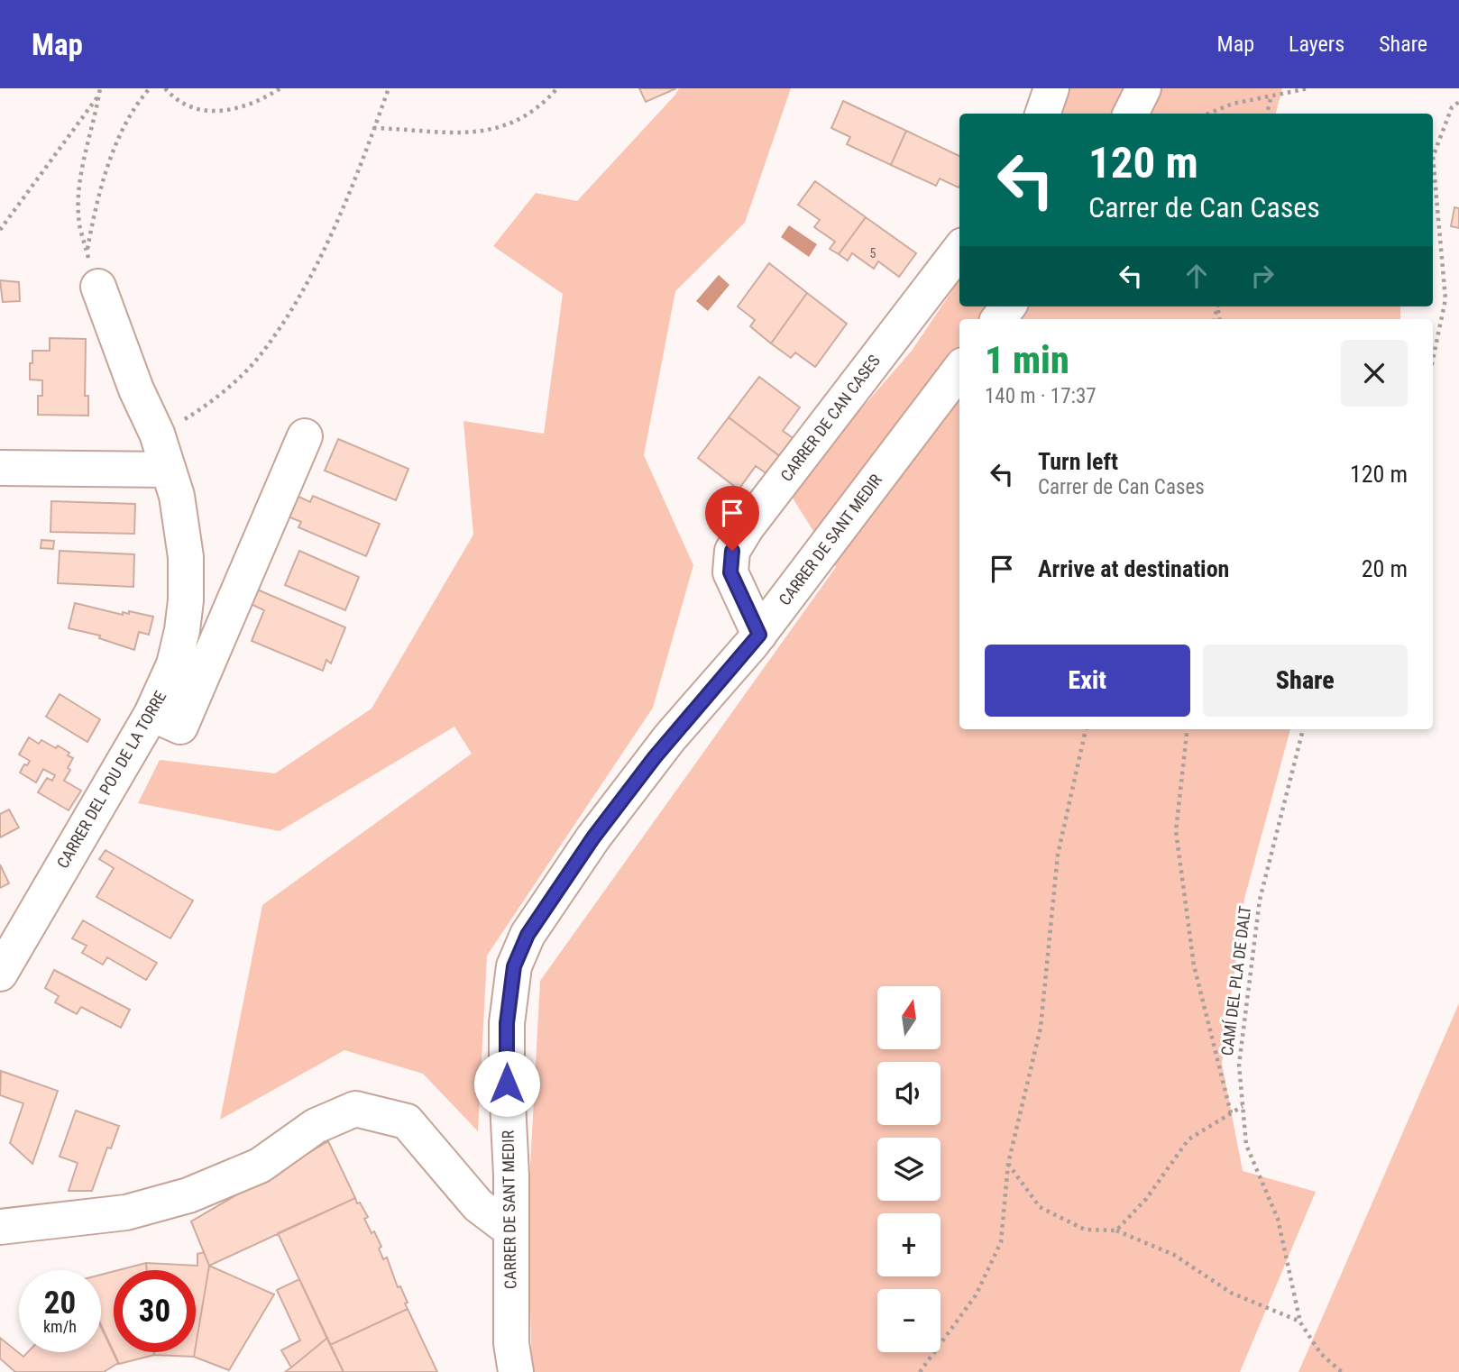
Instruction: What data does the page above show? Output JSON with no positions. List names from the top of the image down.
{
  "streets": {
    "street": ["CARRER DE CAN CASES", "CARRER DE SANT MEDIR", "CARRER DEL POU DE LA TORRE"],
    "path": ["CAMÍ DEL PLA DE DALT"]
  },
  "crossings": [
    ["CARRER DE CAN CASES", "CARRER DE SANT MEDIR"]
  ],
  "house_numbers": ["5"],
  "north": "top",
  "page": {
    "header": "Map",
    "nav": ["Map", "Layers", "Share"],
    "turn": ["120 m", "Carrer de Can Cases"],
    "heading": ["1 min", "140 m · 17:37"],
    "list": [
      {
        "name": "Turn left",
        "note": "Carrer de Can Cases",
        "value": "120 m"
      },
      {
        "name": "Arrive at destination",
        "value": "20 m"
      }
    ],
    "buttons": ["Exit", "Share"],
    "map_buttons": ["+", "−"],
    "speed": "20 km/h",
    "limit": "30"
  }
}
